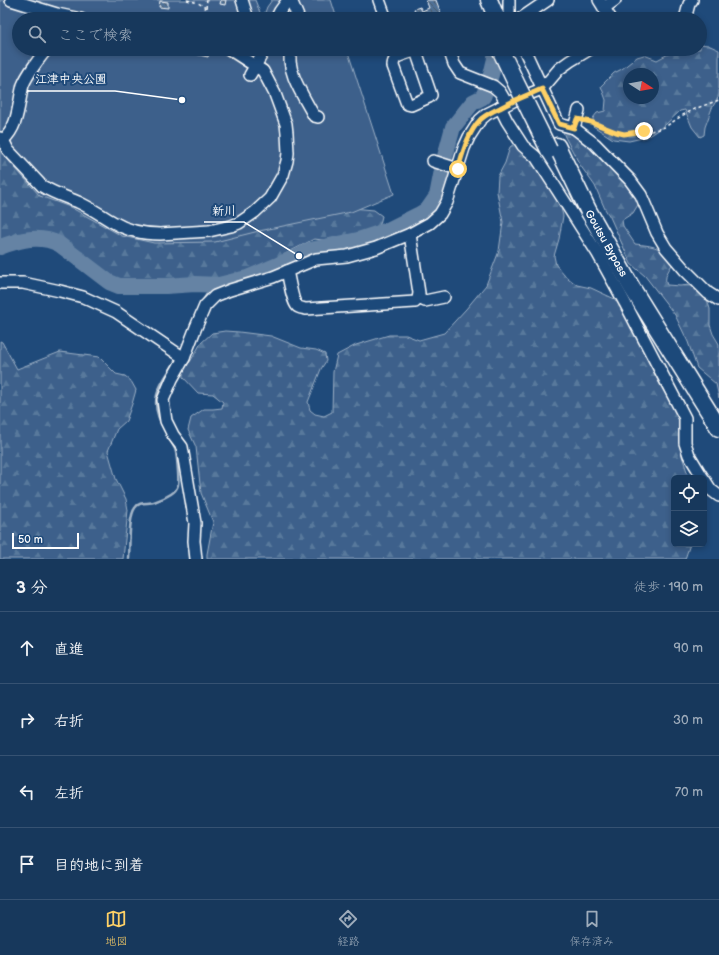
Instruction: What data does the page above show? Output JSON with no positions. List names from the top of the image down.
{
  "streets": {
    "highway": ["Goutsu Bypass"]
  },
  "places": ["江津中央公園", "新川"],
  "scale_bar": "50 m",
  "north": "right",
  "page": {
    "search": "ここで検索",
    "scale": "50 m",
    "heading": ["3 分", "徒歩 · 190 m"],
    "list": [
      ["直進", "90 m"],
      ["右折", "30 m"],
      ["左折", "70 m"],
      "目的地に到着"
    ],
    "nav": ["地図", "経路", "保存済み"]
  }
}
